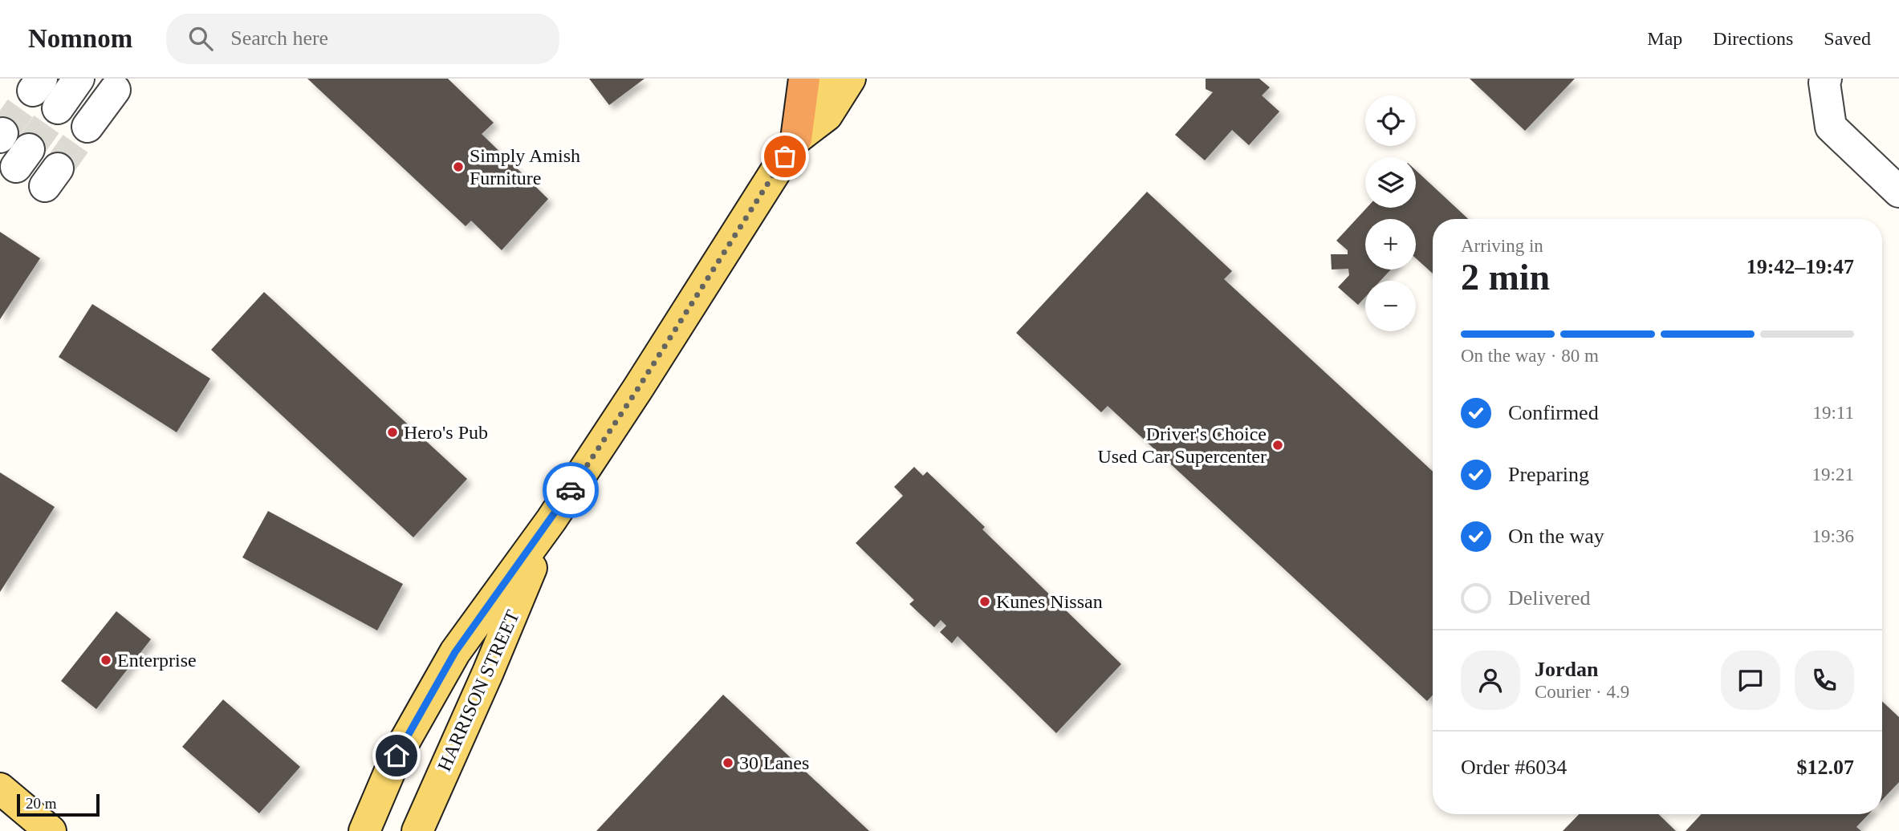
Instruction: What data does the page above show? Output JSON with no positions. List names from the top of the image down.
{
  "streets": {
    "main road": ["HARRISON STREET"]
  },
  "places": [
    "Simply Amish Furniture",
    "Hero's Pub",
    "Driver's Choice Used Car Supercenter",
    "Kunes Nissan",
    "Enterprise",
    "30 Lanes"
  ],
  "scale_bar": "20 m",
  "page": {
    "header": "Nomnom",
    "search": "Search here",
    "nav": ["Map", "Directions", "Saved"],
    "map_buttons": ["+", "−"],
    "heading": ["2 min", "Arriving in", "19:42–19:47"],
    "panel": [
      "Jordan",
      "Courier · 4.9",
      "Order #6034",
      "$12.07"
    ],
    "bar": "On the way · 80 m",
    "list": [
      ["Confirmed", "19:11"],
      ["Preparing", "19:21"],
      ["On the way", "19:36"],
      "Delivered"
    ],
    "scale": "20 m"
  }
}
